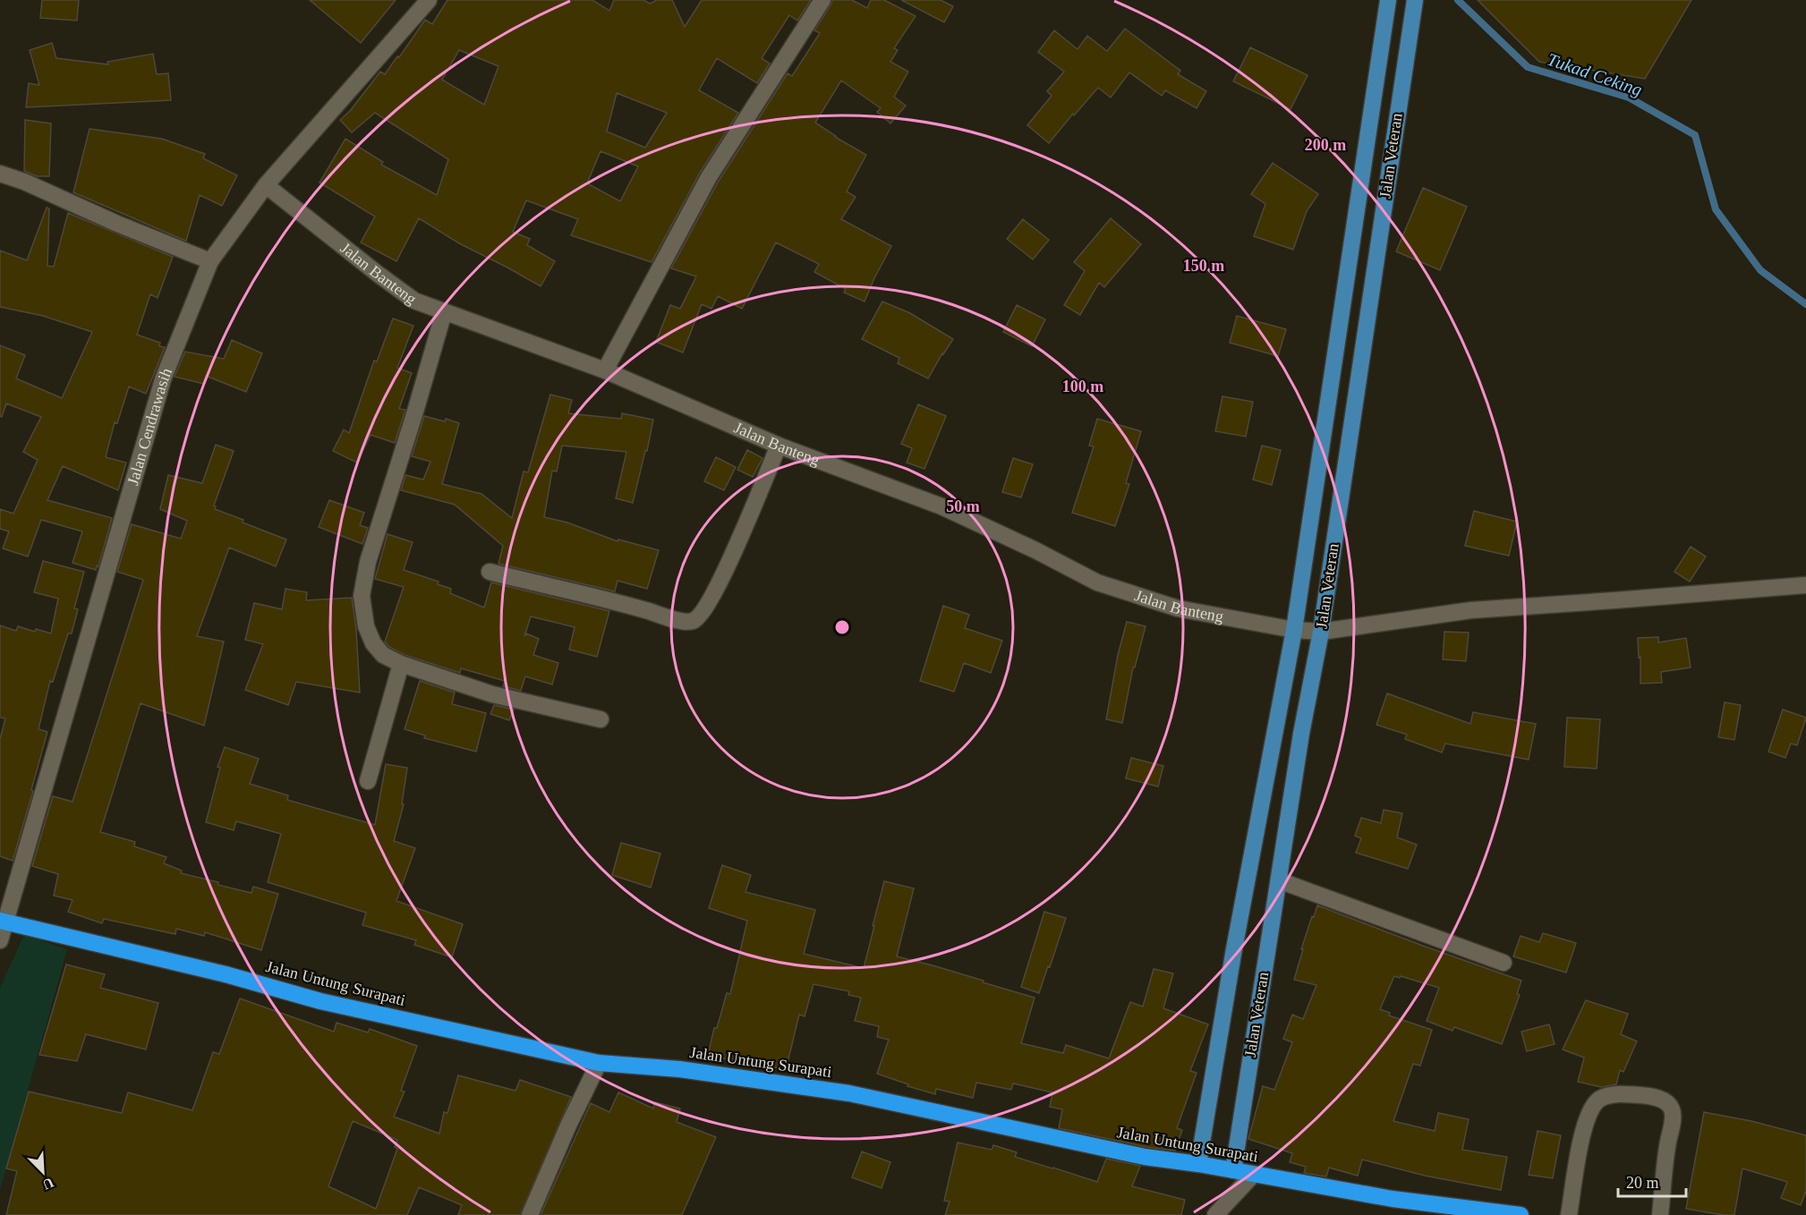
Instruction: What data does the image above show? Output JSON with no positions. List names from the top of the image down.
{
  "streets": {
    "highway": ["Jalan Untung Surapati"],
    "main road": ["Jalan Veteran"],
    "street": ["Jalan Banteng", "Jalan Cendrawasih"]
  },
  "crossings": [
    ["Jalan Veteran", "Jalan Banteng"],
    ["Jalan Veteran", "Jalan Untung Surapati"],
    ["Jalan Banteng", "Jalan Cendrawasih"],
    ["Jalan Cendrawasih", "Jalan Untung Surapati"]
  ],
  "water": ["Tukad Ceking"],
  "scale_bar": "20 m",
  "north": "bottom right",
  "rings": [
    "200 m",
    "150 m",
    "100 m",
    "50 m"
  ]
}
